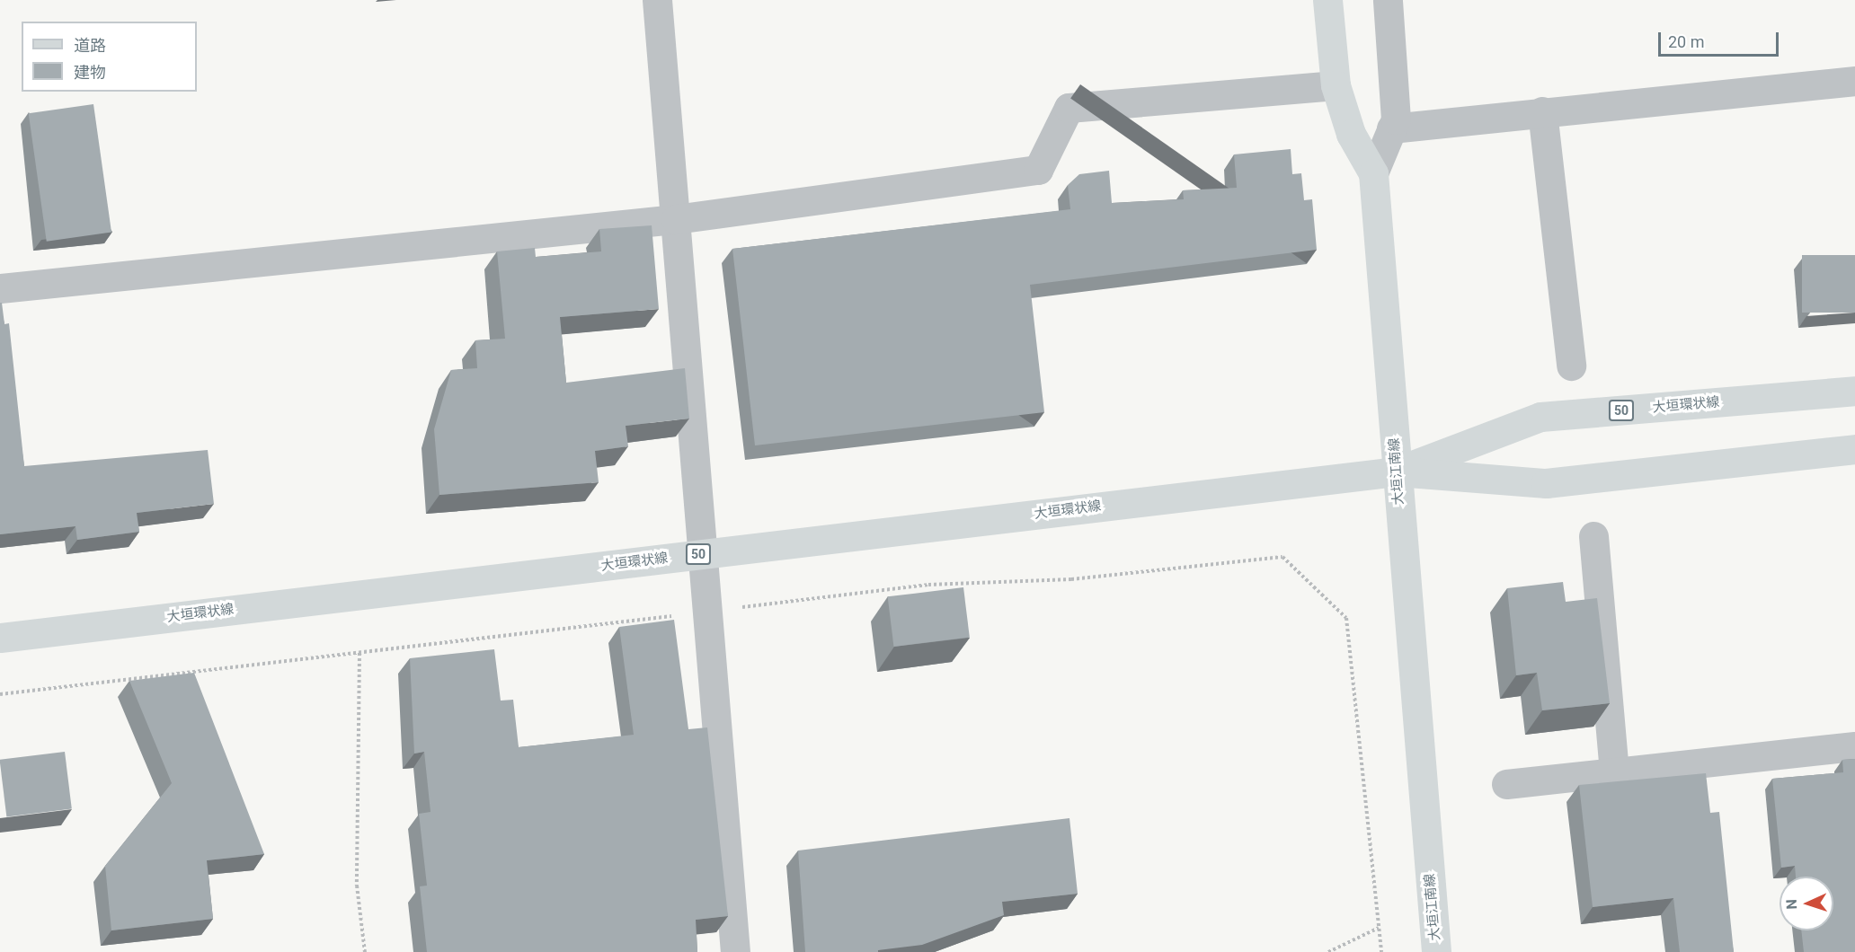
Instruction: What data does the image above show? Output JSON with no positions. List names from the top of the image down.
{
  "streets": {
    "main road": ["大垣環状線", "50", "大垣江南線"]
  },
  "crossings": [
    ["大垣環状線", "大垣江南線"]
  ],
  "legend": ["道路", "建物"],
  "scale_bar": "20 m",
  "north": "left"
}
